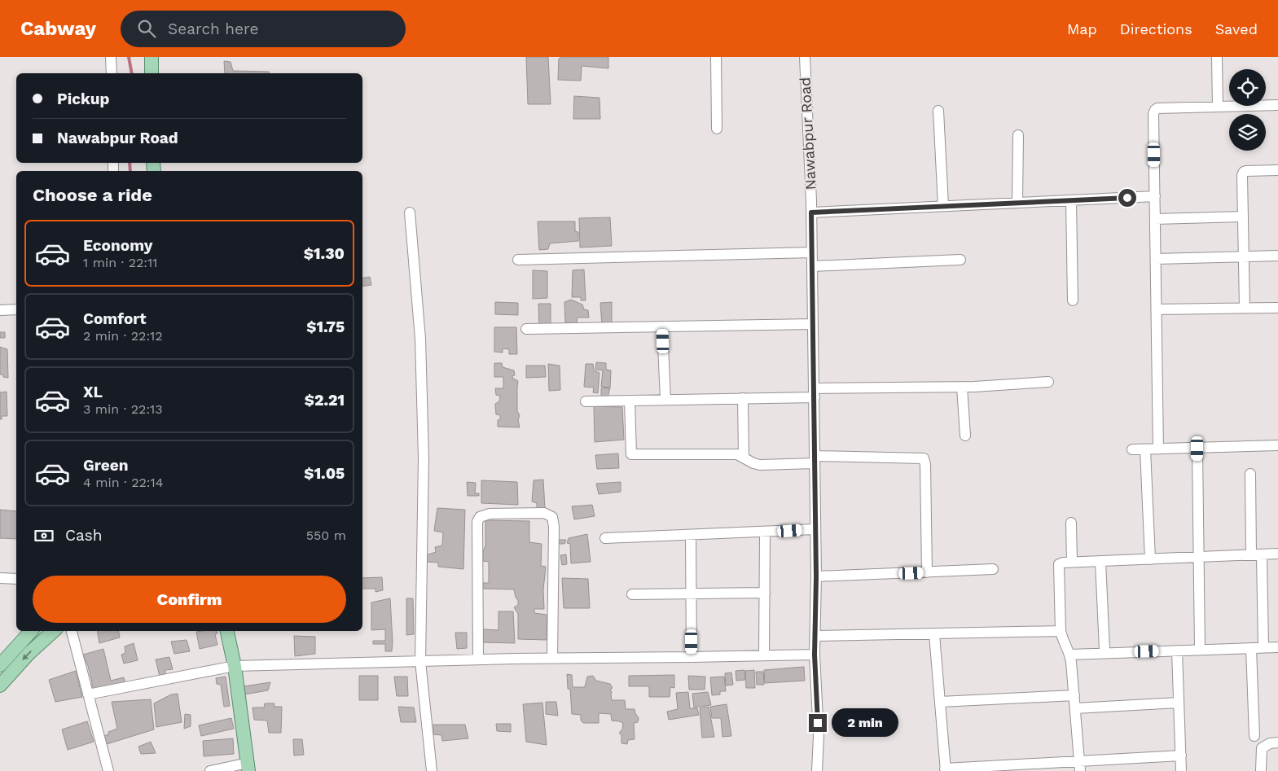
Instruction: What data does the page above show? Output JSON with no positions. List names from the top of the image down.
{
  "streets": {
    "street": ["Nawabpur Road"]
  },
  "page": {
    "header": "Cabway",
    "search": "Search here",
    "nav": ["Map", "Directions", "Saved"],
    "banner": ["Pickup", "Nawabpur Road"],
    "heading": "Choose a ride",
    "list": [
      {
        "name": "Economy",
        "note": "1 min · 22:11",
        "value": "$1.30"
      },
      {
        "name": "Comfort",
        "note": "2 min · 22:12",
        "value": "$1.75"
      },
      {
        "name": "XL",
        "note": "3 min · 22:13",
        "value": "$2.21"
      },
      {
        "name": "Green",
        "note": "4 min · 22:14",
        "value": "$1.05"
      }
    ],
    "pay": ["Cash", "550 m"],
    "buttons": "Confirm",
    "bubble": "2 min"
  }
}
